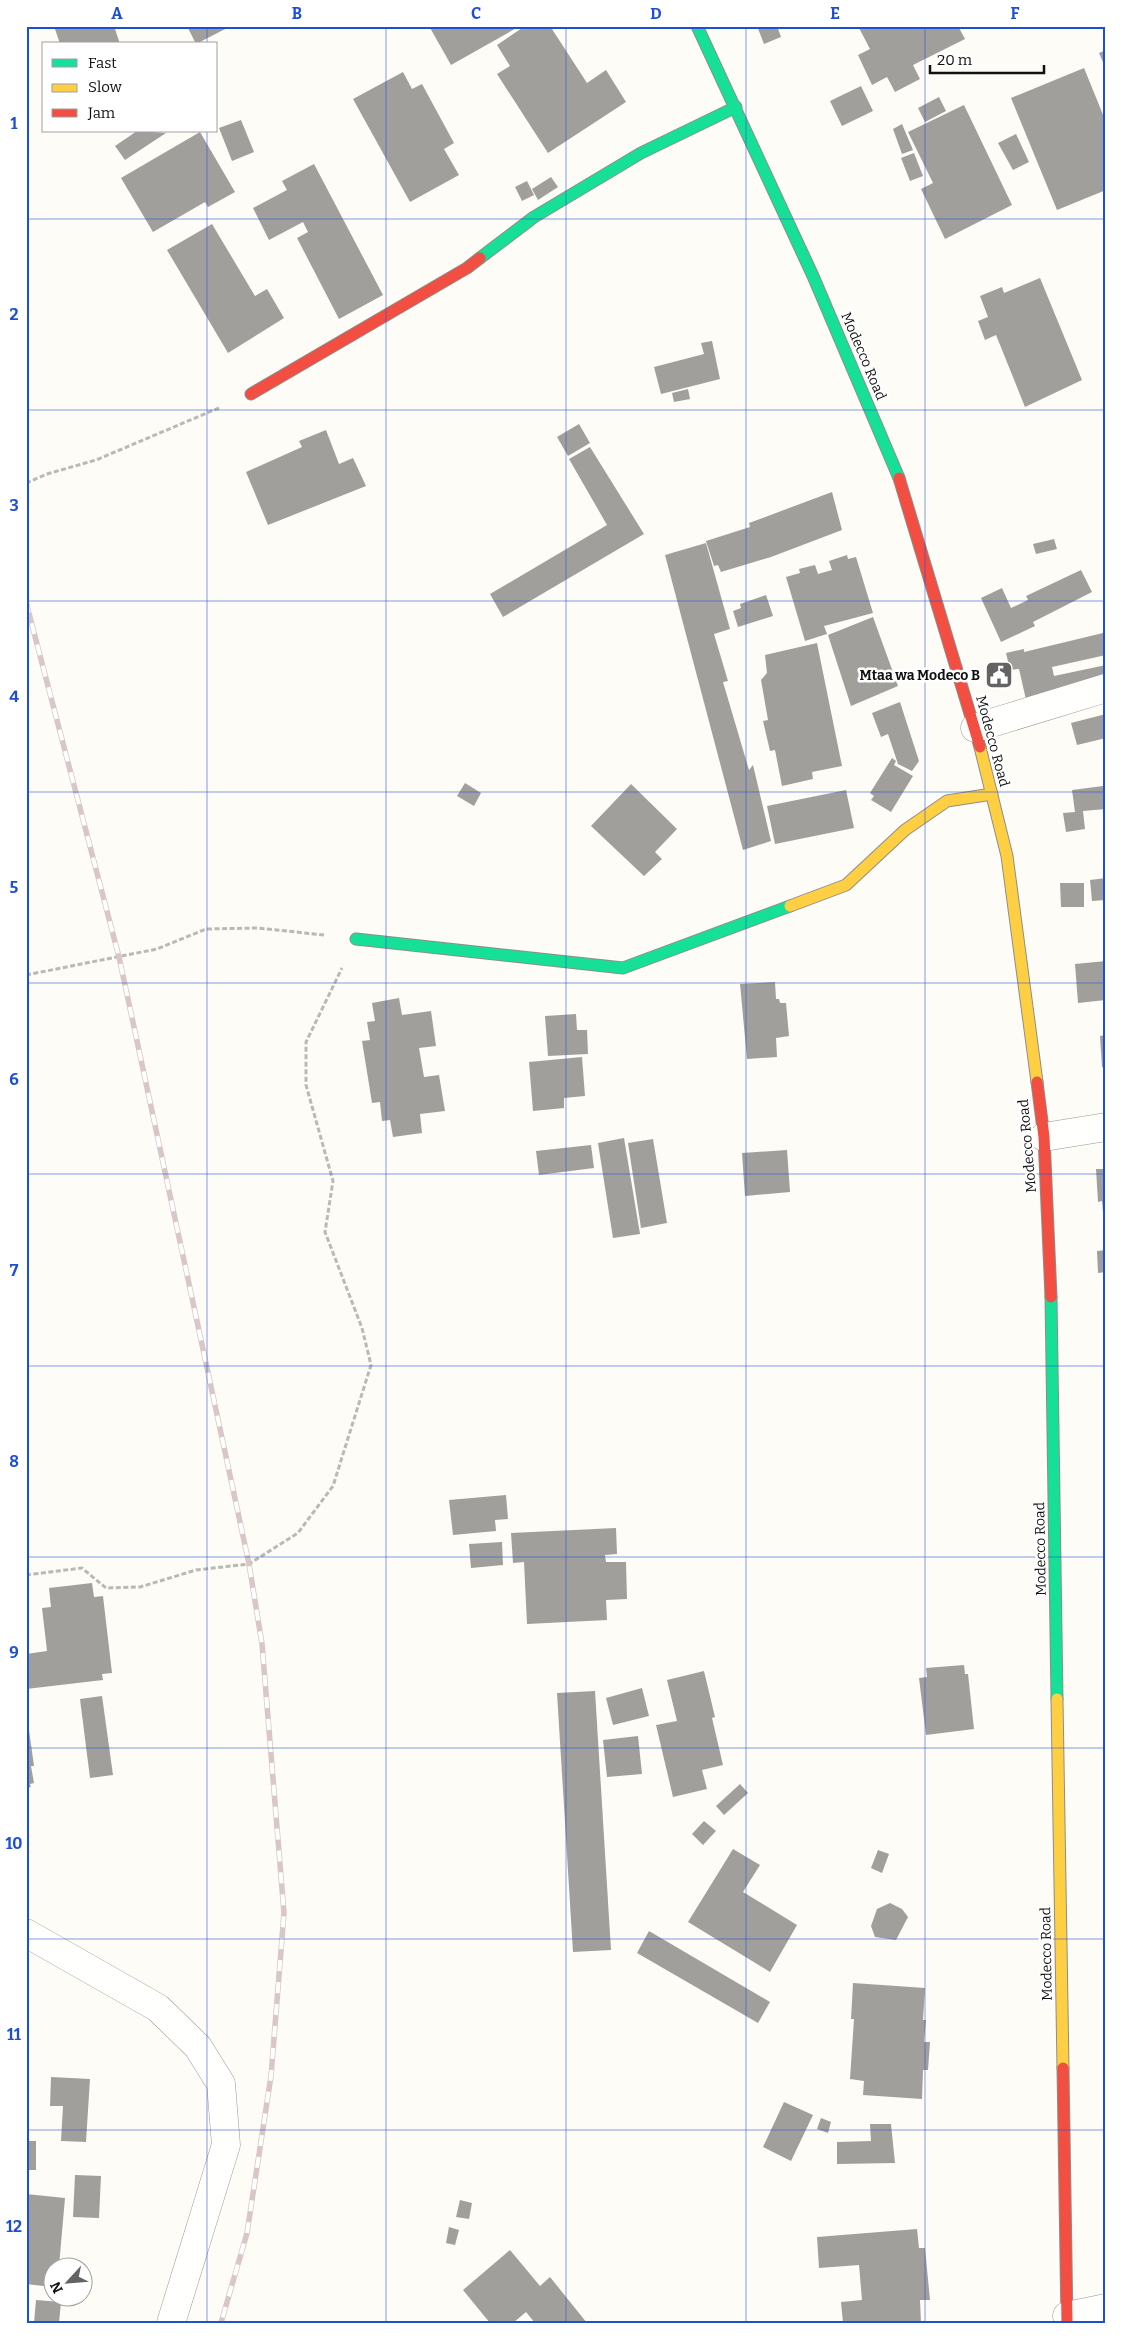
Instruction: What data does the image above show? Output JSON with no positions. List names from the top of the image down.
{
  "streets": {
    "street": ["Modecco Road"]
  },
  "places": {
    "public building": ["Mtaa wa Modeco B"]
  },
  "legend": ["Fast", "Slow", "Jam"],
  "scale_bar": "20 m",
  "north": "bottom left",
  "grid": {
    "columns": [
      "A",
      "B",
      "C",
      "D",
      "E",
      "F"
    ],
    "rows": [
      "1",
      "2",
      "3",
      "4",
      "5",
      "6",
      "7",
      "8",
      "9",
      "10",
      "11",
      "12"
    ]
  }
}
